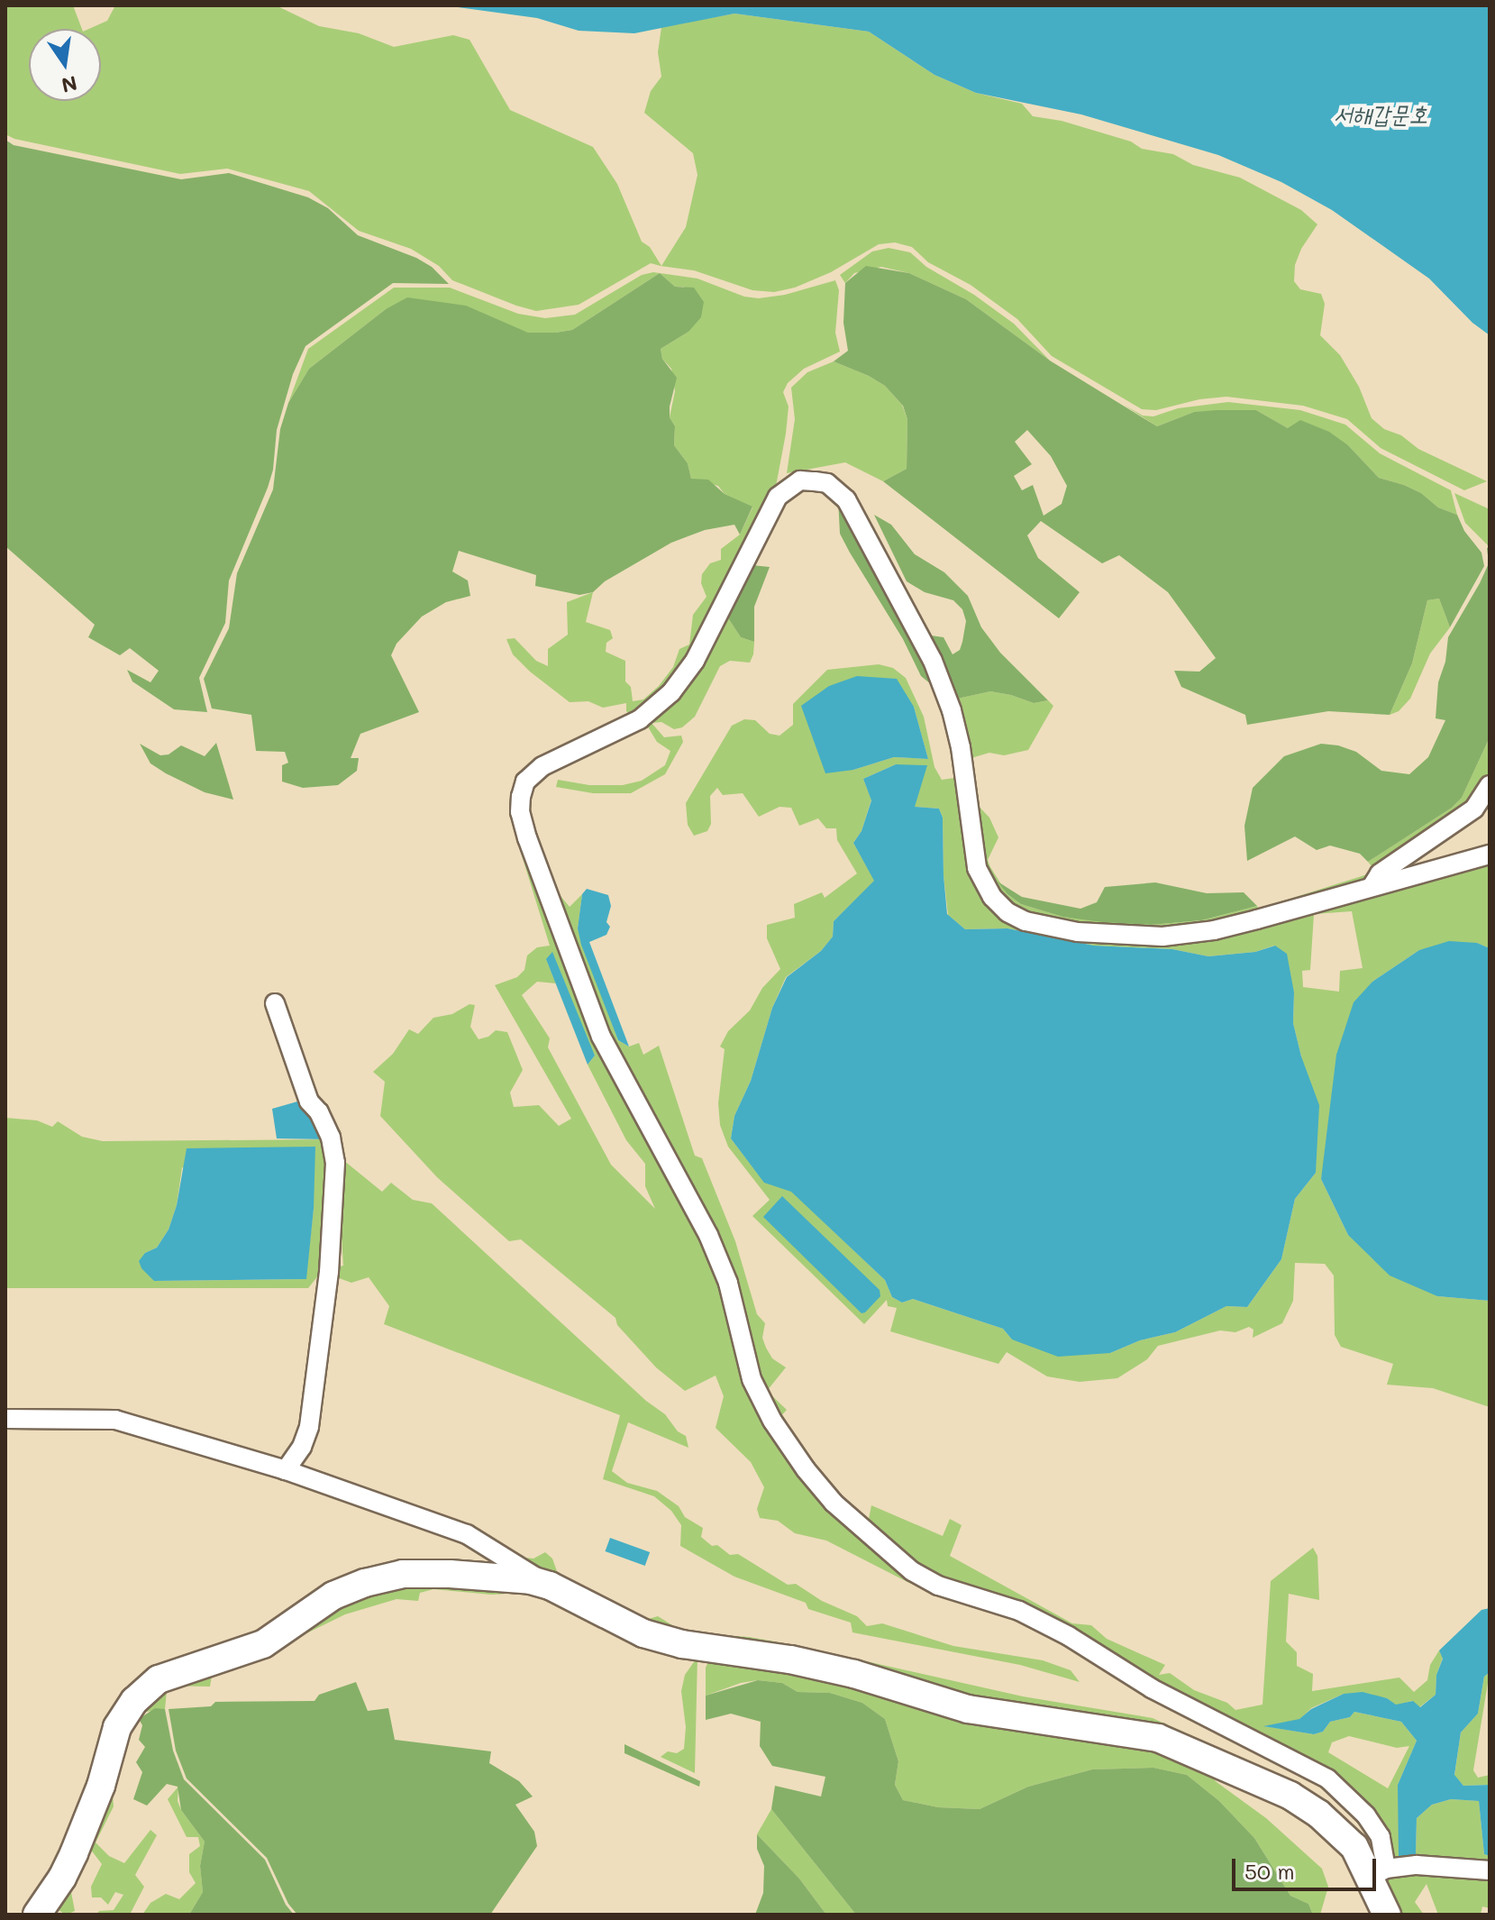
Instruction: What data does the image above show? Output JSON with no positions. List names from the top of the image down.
{
  "water": ["서해갑문호"],
  "scale_bar": "50 m",
  "north": "bottom"
}
